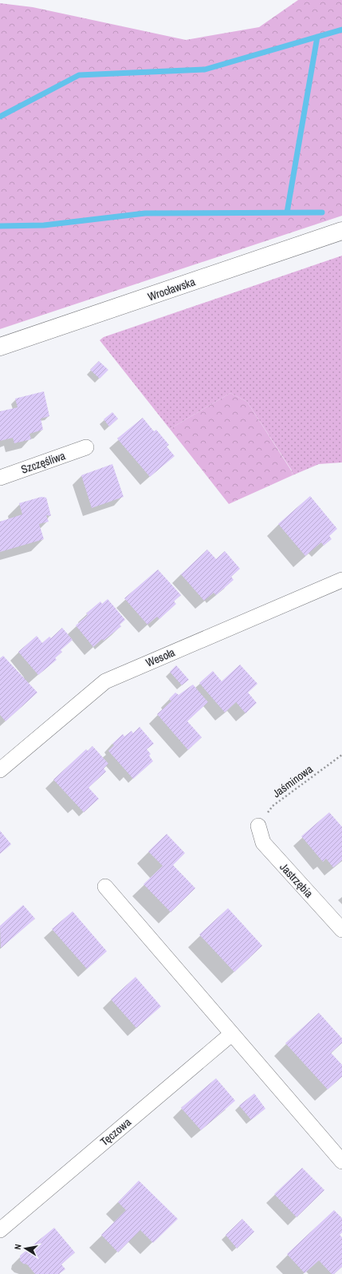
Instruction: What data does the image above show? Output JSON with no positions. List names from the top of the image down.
{
  "streets": {
    "main road": ["Wrocławska"],
    "street": [
      "Szczęśliwa",
      "Wesoła",
      "Jastrzębia",
      "Tęczowa"
    ],
    "path": ["Jaśminowa"]
  },
  "crossings": [
    ["Jaśminowa", "Jastrzębia"]
  ],
  "north": "left"
}
